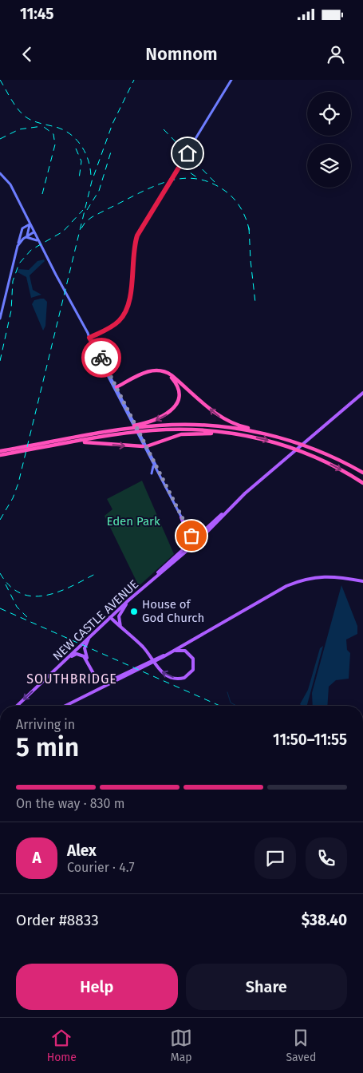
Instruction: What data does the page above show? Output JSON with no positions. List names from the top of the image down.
{
  "streets": {
    "main road": ["NEW CASTLE AVENUE"]
  },
  "districts": ["SOUTHBRIDGE"],
  "parks": ["Eden Park"],
  "places": ["House of God Church"],
  "page": {
    "status": "11:45",
    "header": "Nomnom",
    "heading": ["5 min", "Arriving in", "11:50–11:55"],
    "panel": [
      "Alex",
      "Courier · 4.7",
      "Order #8833",
      "$38.40"
    ],
    "bar": "On the way · 830 m",
    "round": "A",
    "buttons": ["Help", "Share"],
    "tabs": ["Home", "Map", "Saved"]
  }
}
